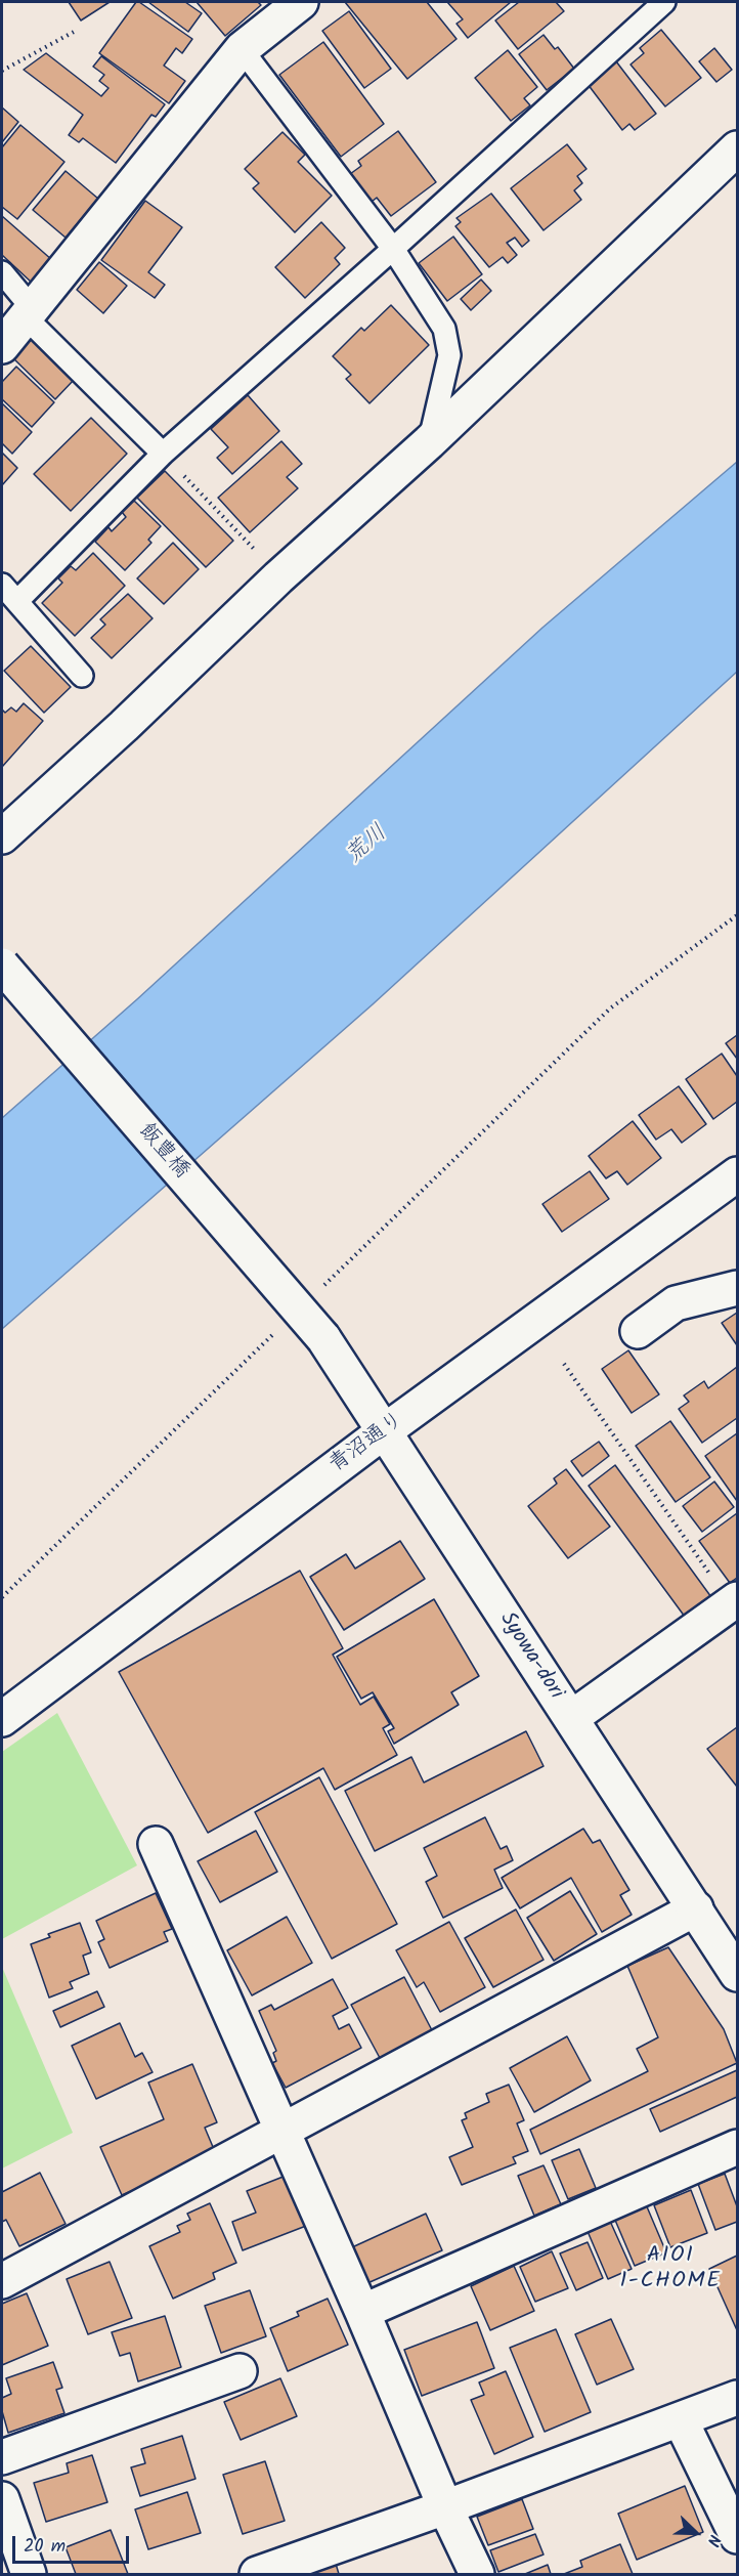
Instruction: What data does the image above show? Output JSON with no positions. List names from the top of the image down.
{
  "streets": {
    "street": ["飯豊橋", "青沼通り", "Syowa-dori"]
  },
  "crossings": [
    ["飯豊橋", "Syowa-dori"],
    ["青沼通り", "Syowa-dori"]
  ],
  "districts": ["AIOI 1-CHOME"],
  "water": ["荒川"],
  "scale_bar": "20 m",
  "north": "bottom right"
}
